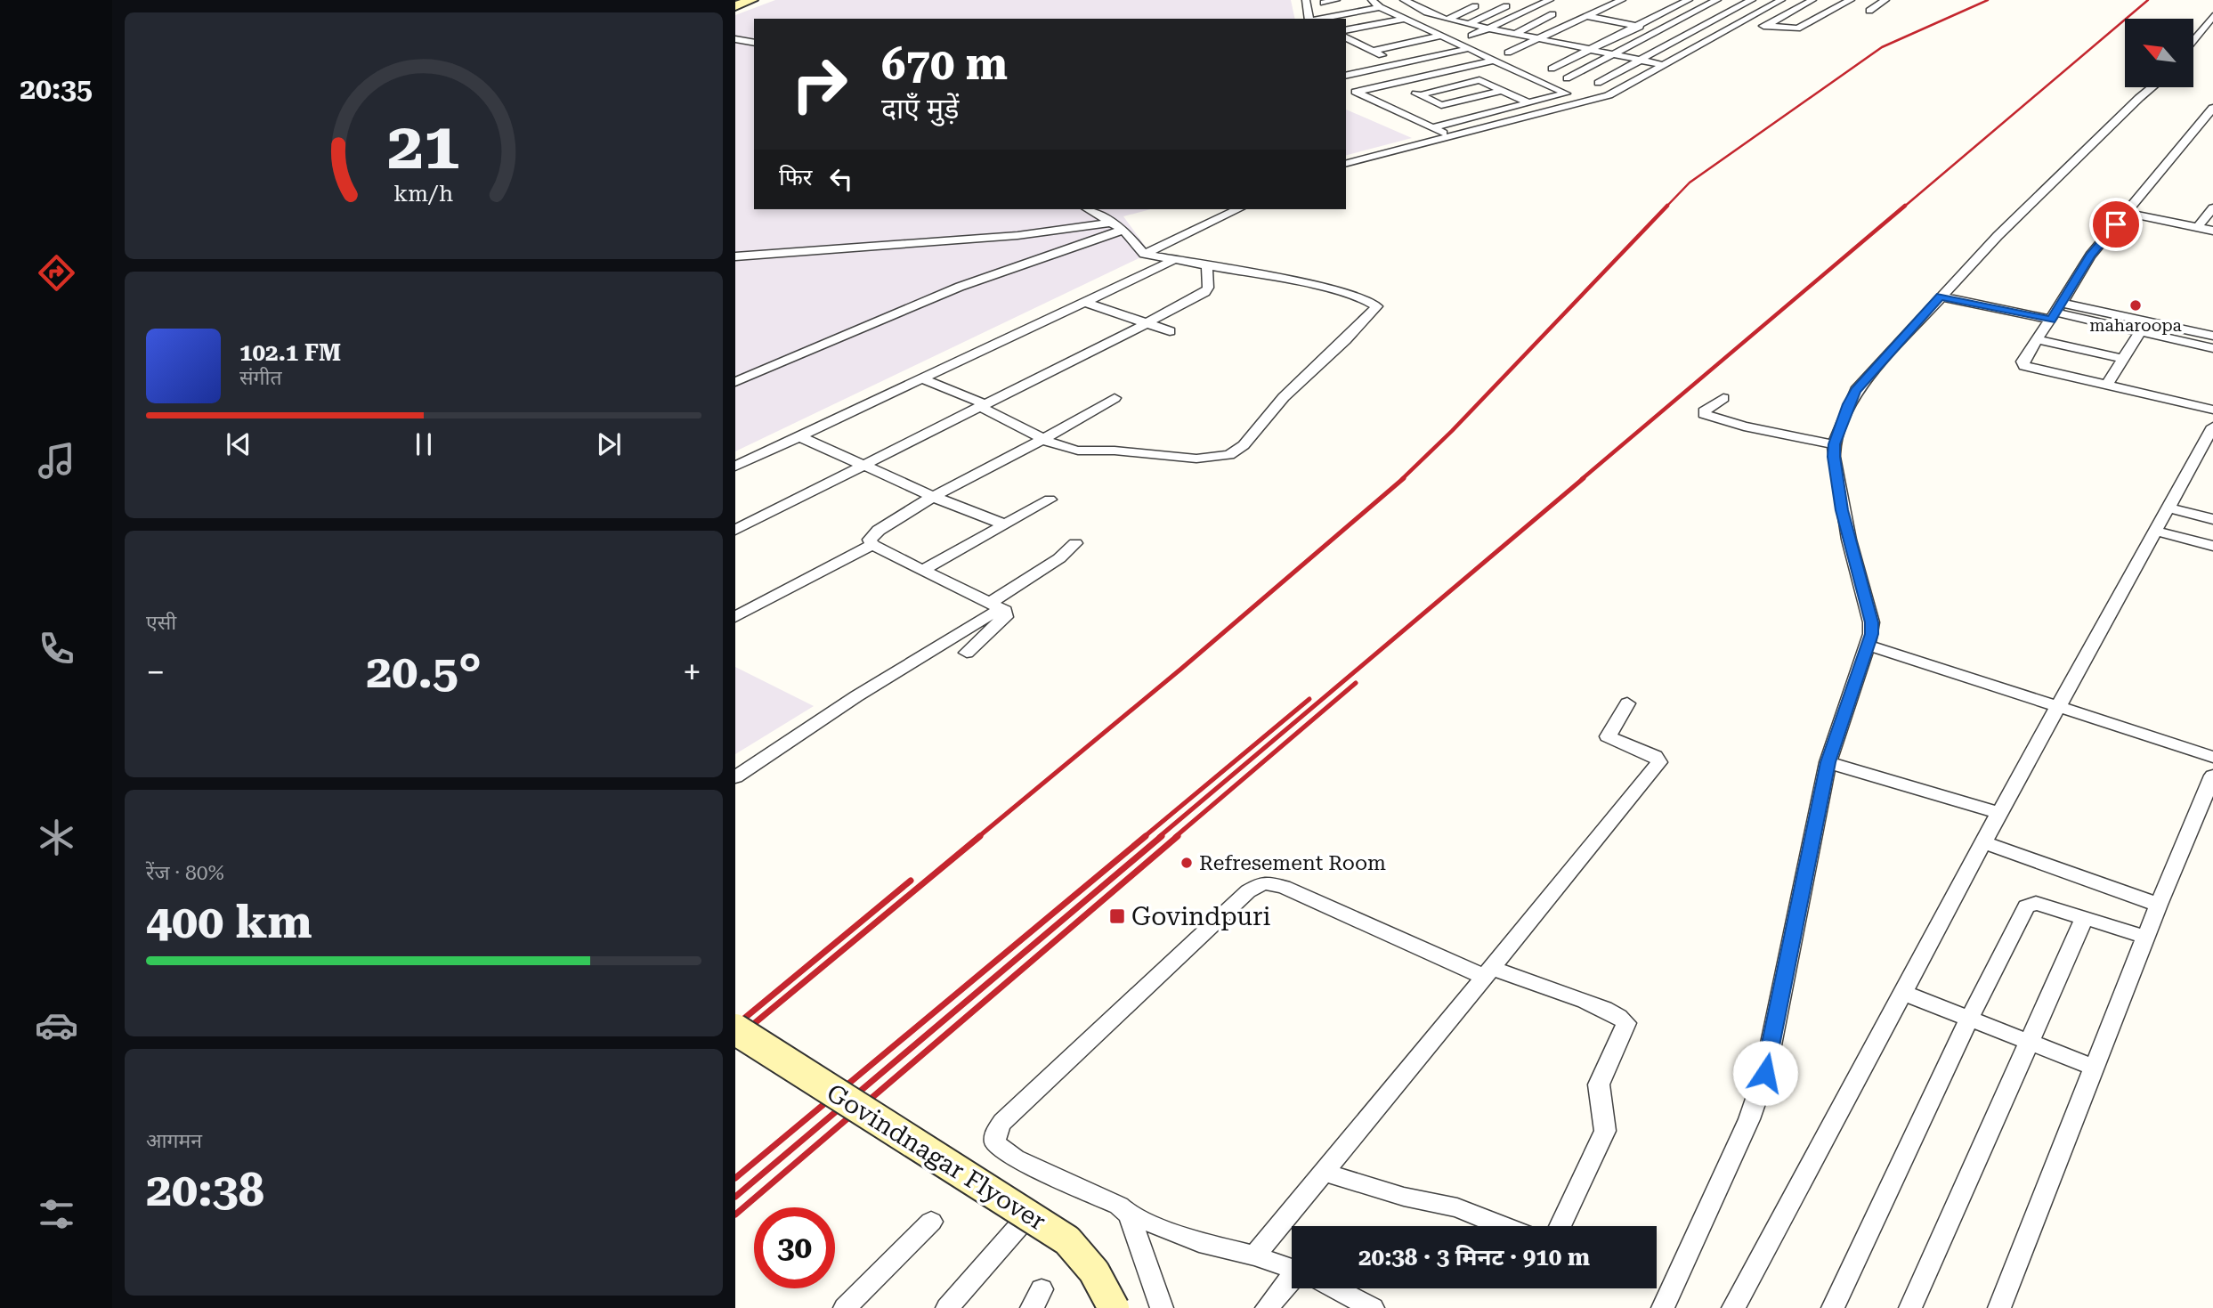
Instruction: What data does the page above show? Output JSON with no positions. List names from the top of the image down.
{
  "streets": {
    "main road": ["Govindnagar Flyover"]
  },
  "places": {
    "other": ["maharoopa", "Refresement Room"],
    "transit": ["Govindpuri"]
  },
  "north": "top left",
  "page": {
    "tabs": "20:35",
    "turn": ["670 m", "दाएँ मुड़ें"],
    "then": "फिर",
    "song": ["102.1 FM", "संगीत"],
    "tile": [
      "एसी",
      ["रेंज · 80%", "400 km"],
      ["आगमन", "20:38"]
    ],
    "heat": ["−", "20.5°", "+"],
    "limit": "30",
    "trip": "20:38 · 3 मिनट · 910 m",
    "gauge": ["21", "km/h"]
  }
}
